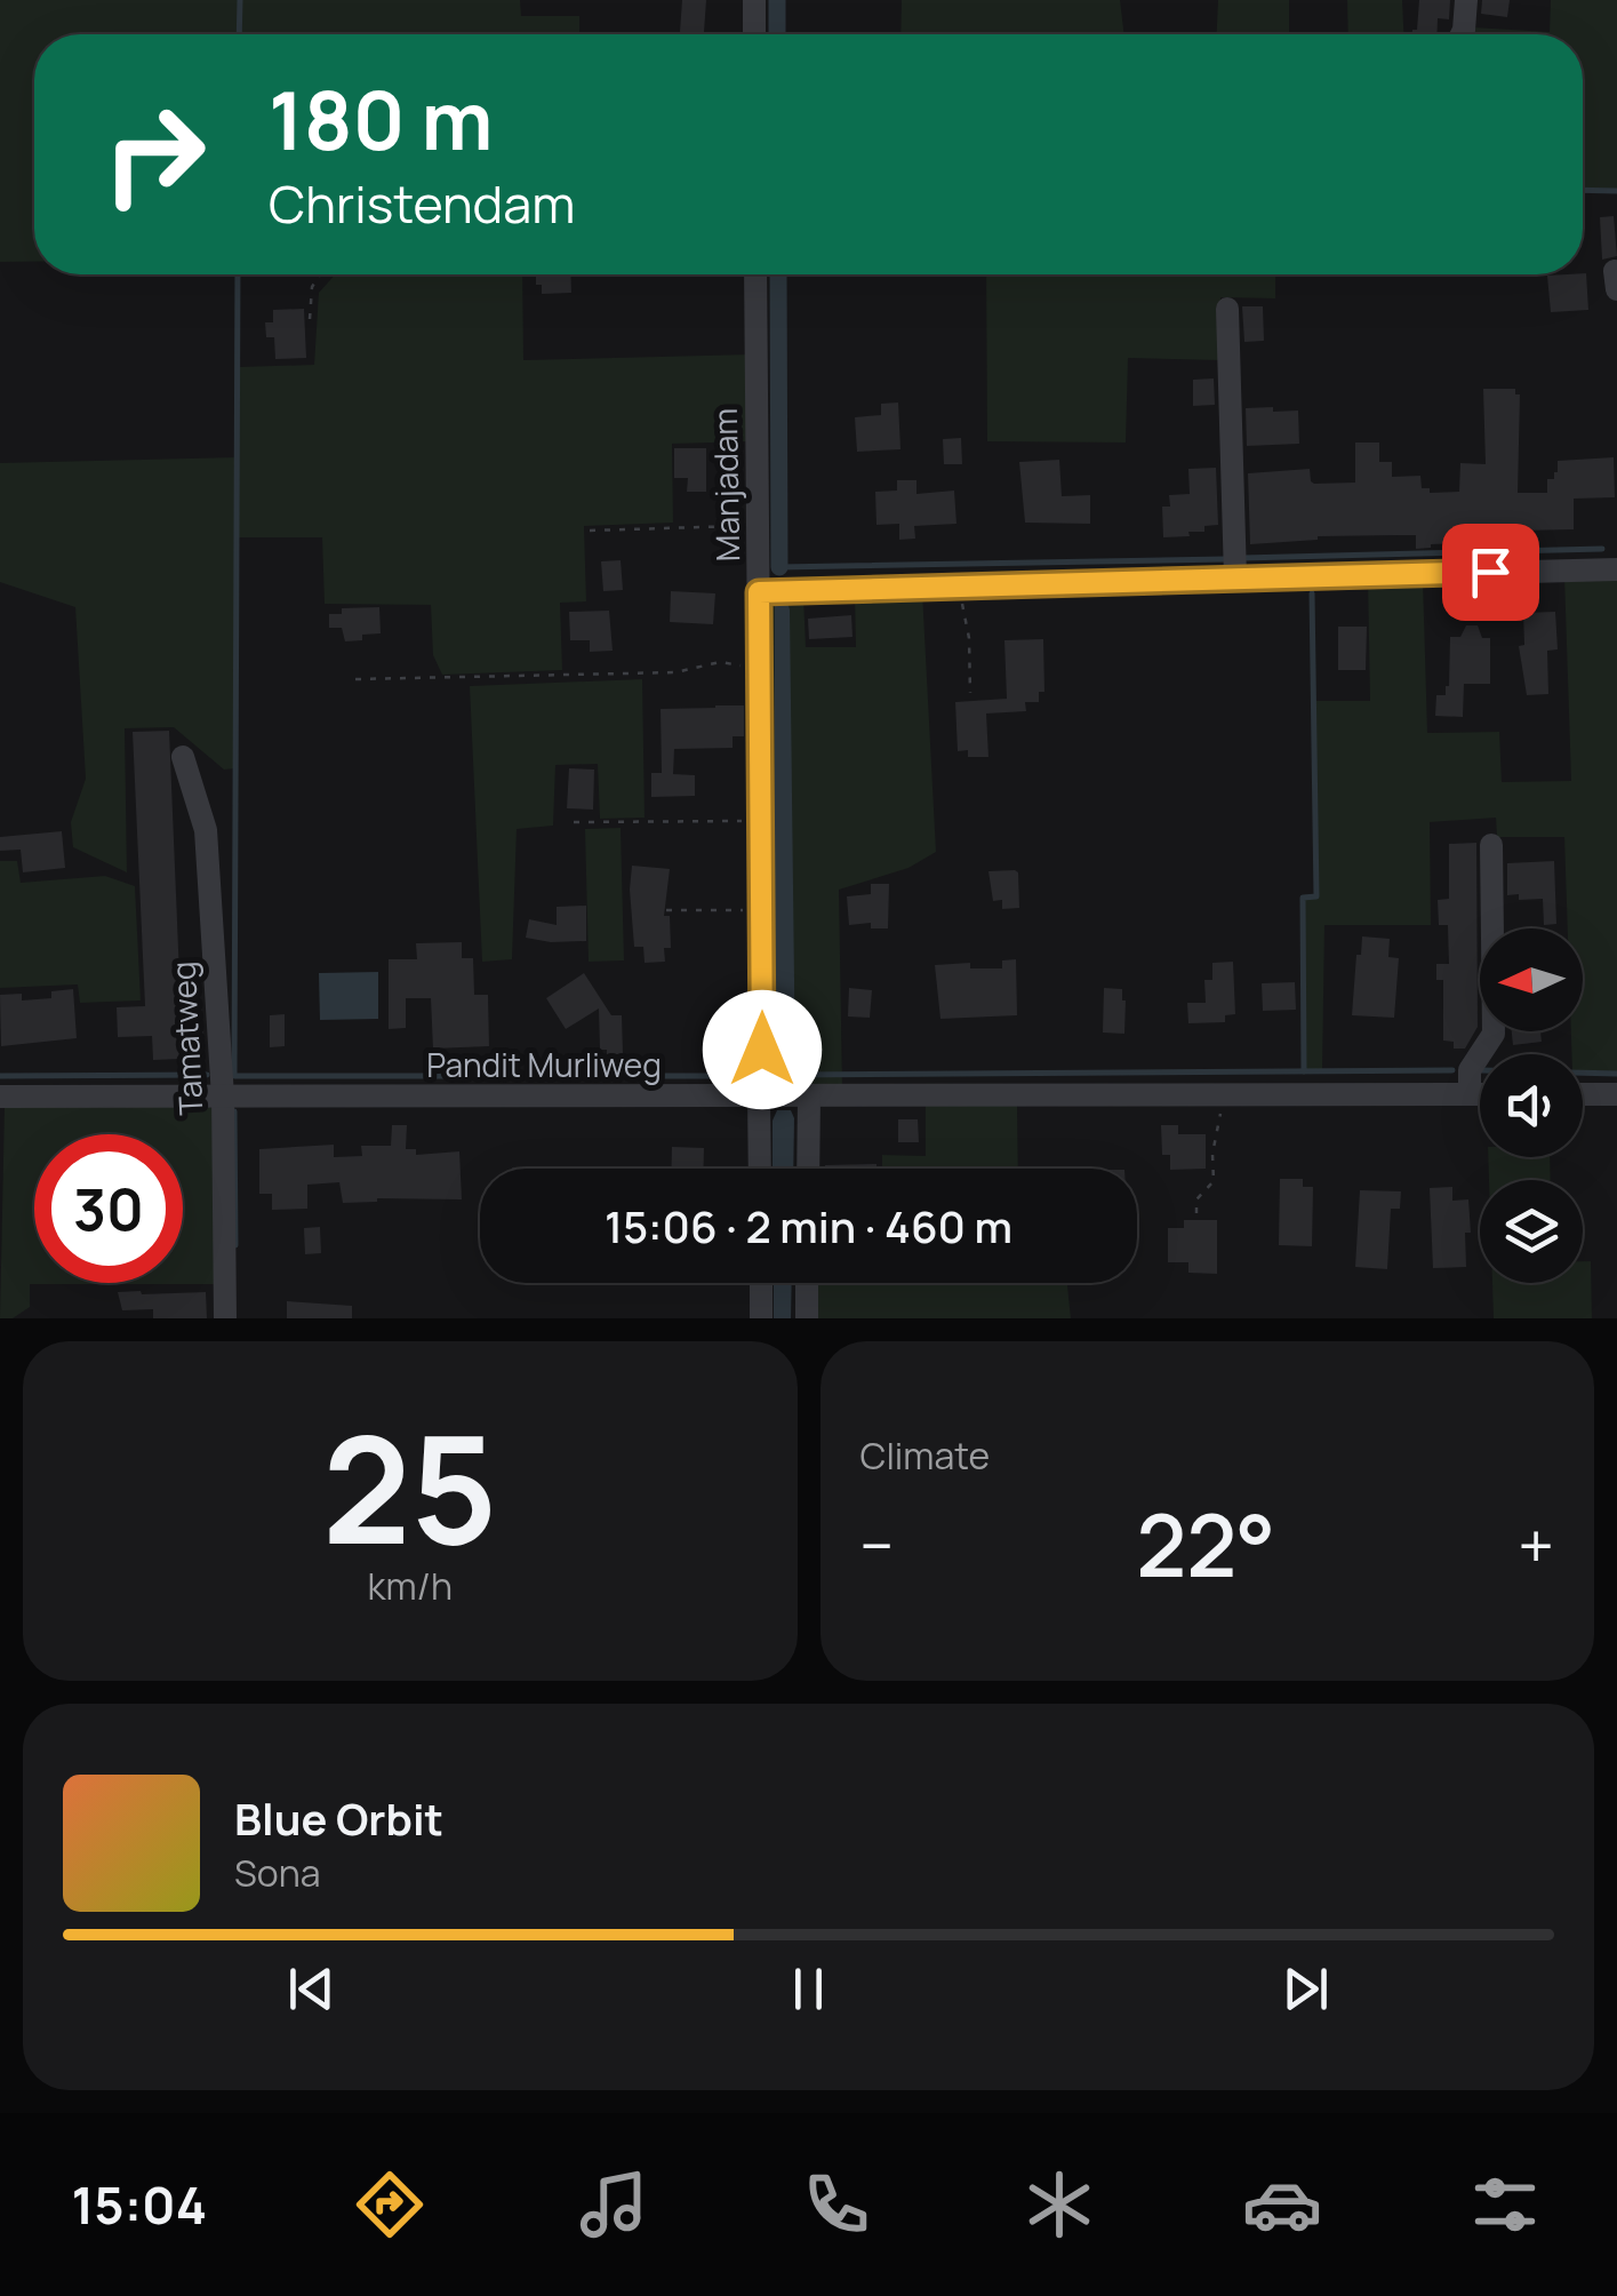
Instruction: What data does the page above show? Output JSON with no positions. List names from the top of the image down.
{
  "streets": {
    "street": ["Manjadam", "Tamatweg", "Pandit Murliweg"]
  },
  "crossings": [
    ["Manjadam", "Pandit Murliweg"],
    ["Tamatweg", "Pandit Murliweg"]
  ],
  "north": "left",
  "page": {
    "turn": ["180 m", "Christendam"],
    "limit": "30",
    "trip": "15:06 · 2 min · 460 m",
    "tile": [
      ["25", "km/h"],
      "Climate"
    ],
    "heat": ["−", "22°", "+"],
    "song": ["Blue Orbit", "Sona"],
    "tabs": "15:04"
  }
}
